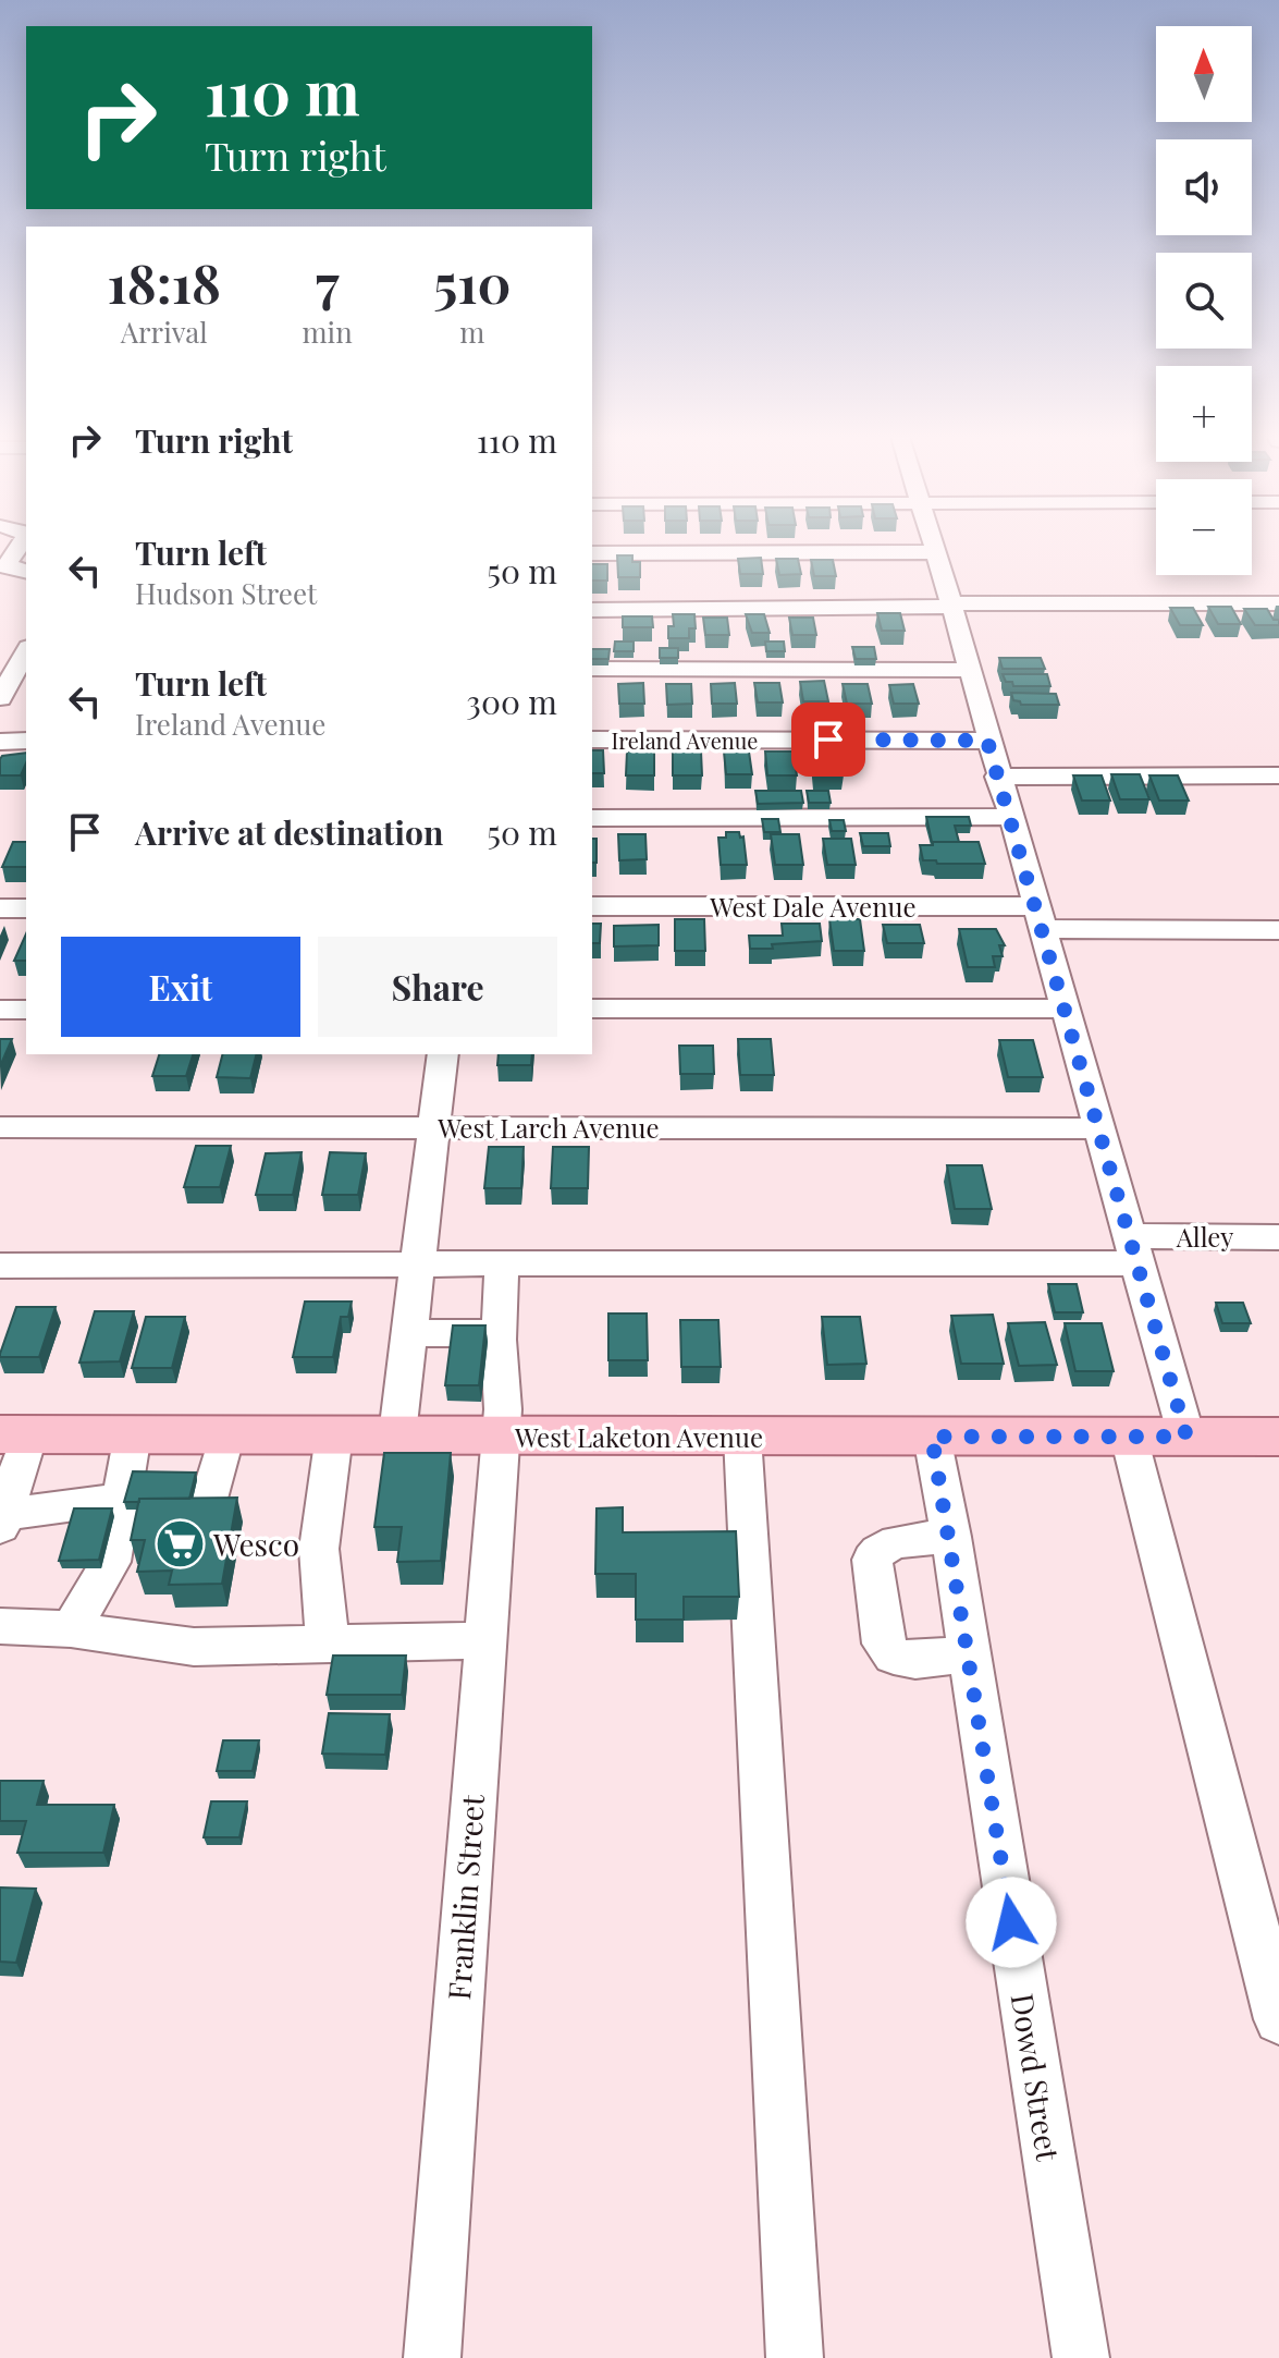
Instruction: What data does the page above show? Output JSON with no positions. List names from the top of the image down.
{
  "streets": {
    "main road": ["West Laketon Avenue"],
    "street": [
      "Ireland Avenue",
      "West Dale Avenue",
      "West Larch Avenue",
      "Alley",
      "Franklin Street",
      "Dowd Street"
    ]
  },
  "crossings": [
    ["Alley", "Franklin Street"],
    ["West Laketon Avenue", "Franklin Street"],
    ["West Laketon Avenue", "Dowd Street"]
  ],
  "places": {
    "supermarket": ["Wesco"]
  },
  "north": "top",
  "page": {
    "map_buttons": ["+", "−"],
    "turn": ["110 m", "Turn right"],
    "eta": [
      "18:18",
      "Arrival",
      "7",
      "min",
      "510",
      "m"
    ],
    "list": [
      {
        "name": "Turn right",
        "value": "110 m"
      },
      {
        "name": "Turn left",
        "note": "Hudson Street",
        "value": "50 m"
      },
      {
        "name": "Turn left",
        "note": "Ireland Avenue",
        "value": "300 m"
      },
      {
        "name": "Arrive at destination",
        "value": "50 m"
      }
    ],
    "buttons": ["Exit", "Share"]
  }
}
